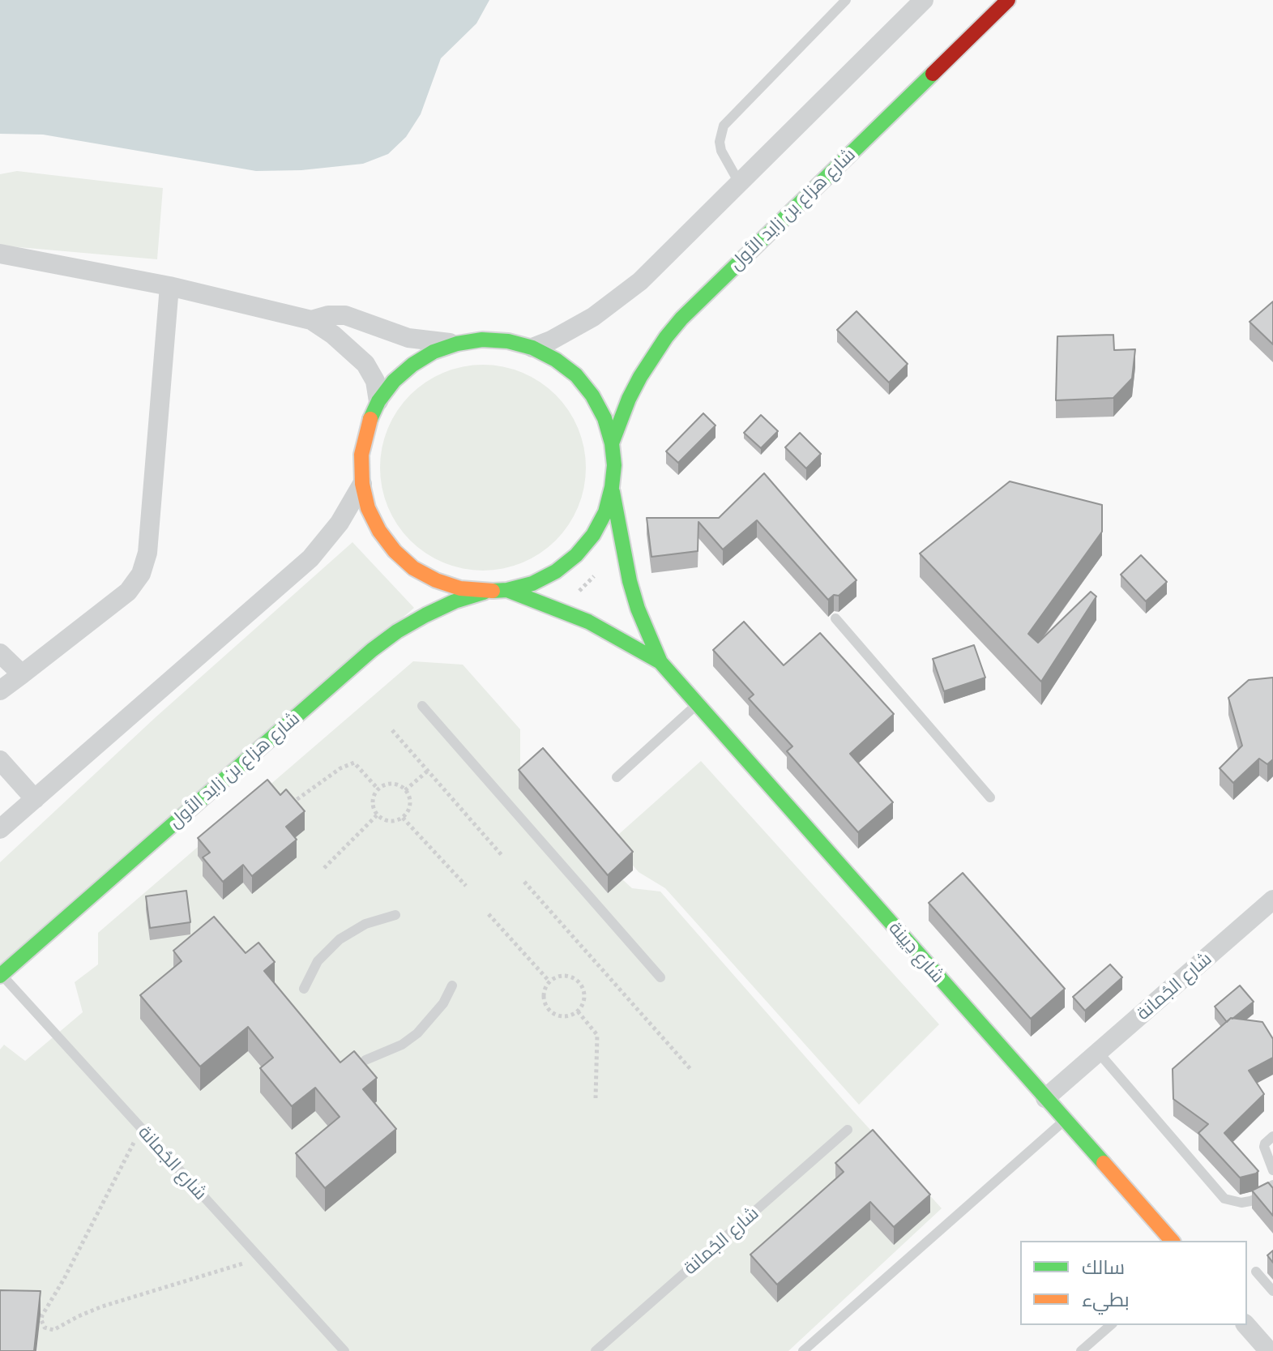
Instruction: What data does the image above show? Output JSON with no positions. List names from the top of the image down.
{
  "streets": {
    "street": ["شارع هزاع بن زايد الأول", "شارع دِيينة", "شارع الجُمانة"]
  },
  "crossings": [
    ["شارع هزاع بن زايد الأول", "شارع الجُمانة"],
    ["شارع دِيينة", "شارع الجُمانة"]
  ],
  "legend": ["سالك", "بطيء"]
}
